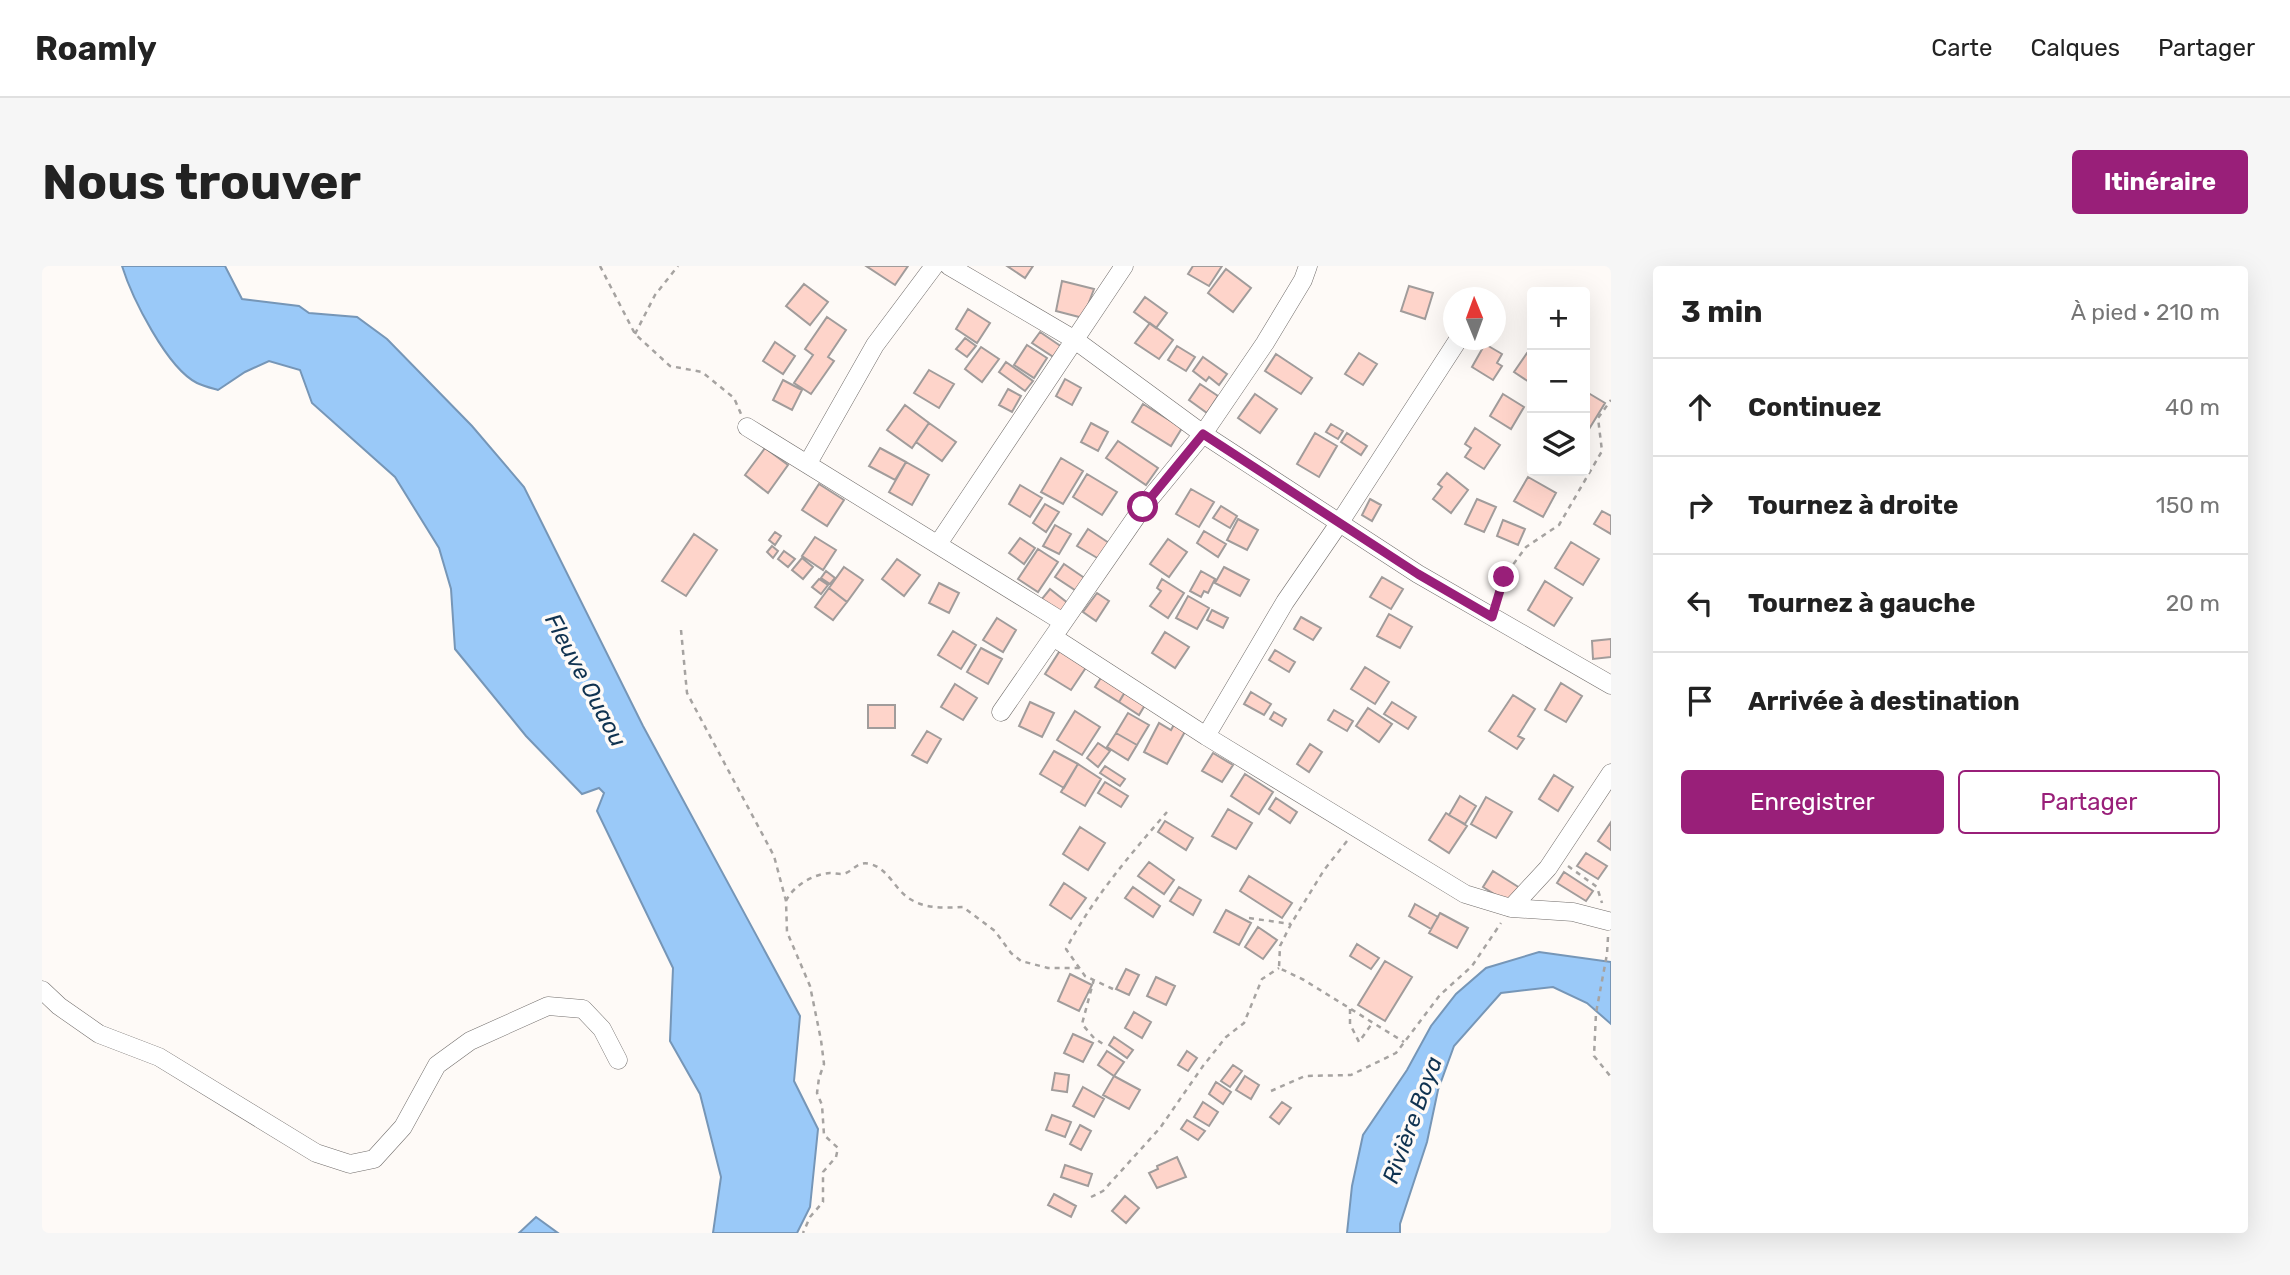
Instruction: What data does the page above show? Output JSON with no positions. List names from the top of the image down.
{
  "water": ["Fleuve Ouaou", "Rivière Boya"],
  "north": "top",
  "page": {
    "header": "Roamly",
    "nav": ["Carte", "Calques", "Partager"],
    "buttons": [
      "Itinéraire",
      ["Enregistrer", "Partager"]
    ],
    "title": "Nous trouver",
    "heading": ["3 min", "À pied · 210 m"],
    "map_buttons": ["+", "−"],
    "list": [
      ["Continuez", "40 m"],
      ["Tournez à droite", "150 m"],
      ["Tournez à gauche", "20 m"],
      "Arrivée à destination"
    ]
  }
}
